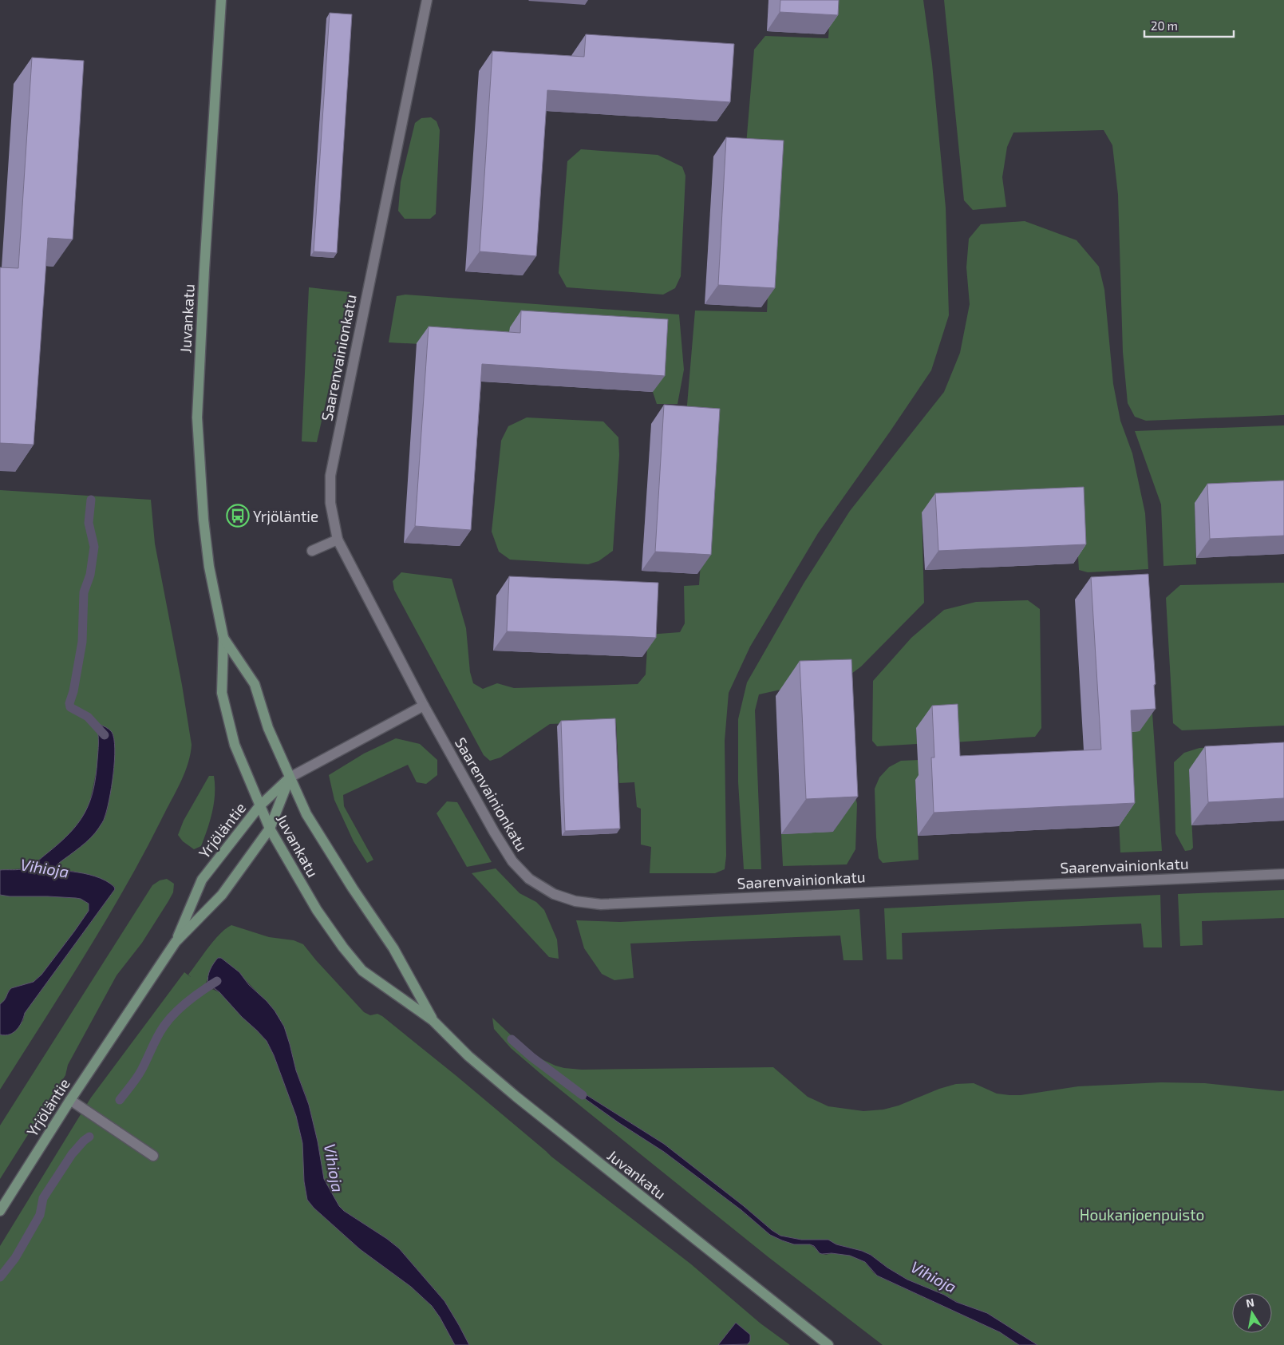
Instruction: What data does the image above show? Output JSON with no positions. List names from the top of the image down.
{
  "streets": {
    "main road": ["Juvankatu", "Yrjöläntie"],
    "street": ["Saarenvainionkatu"]
  },
  "crossings": [
    ["Juvankatu", "Yrjöläntie"]
  ],
  "water": ["Vihioja"],
  "parks": ["Houkanjoenpuisto"],
  "places": {
    "bus stop": ["Yrjöläntie"]
  },
  "scale_bar": "20 m",
  "north": "top"
}
